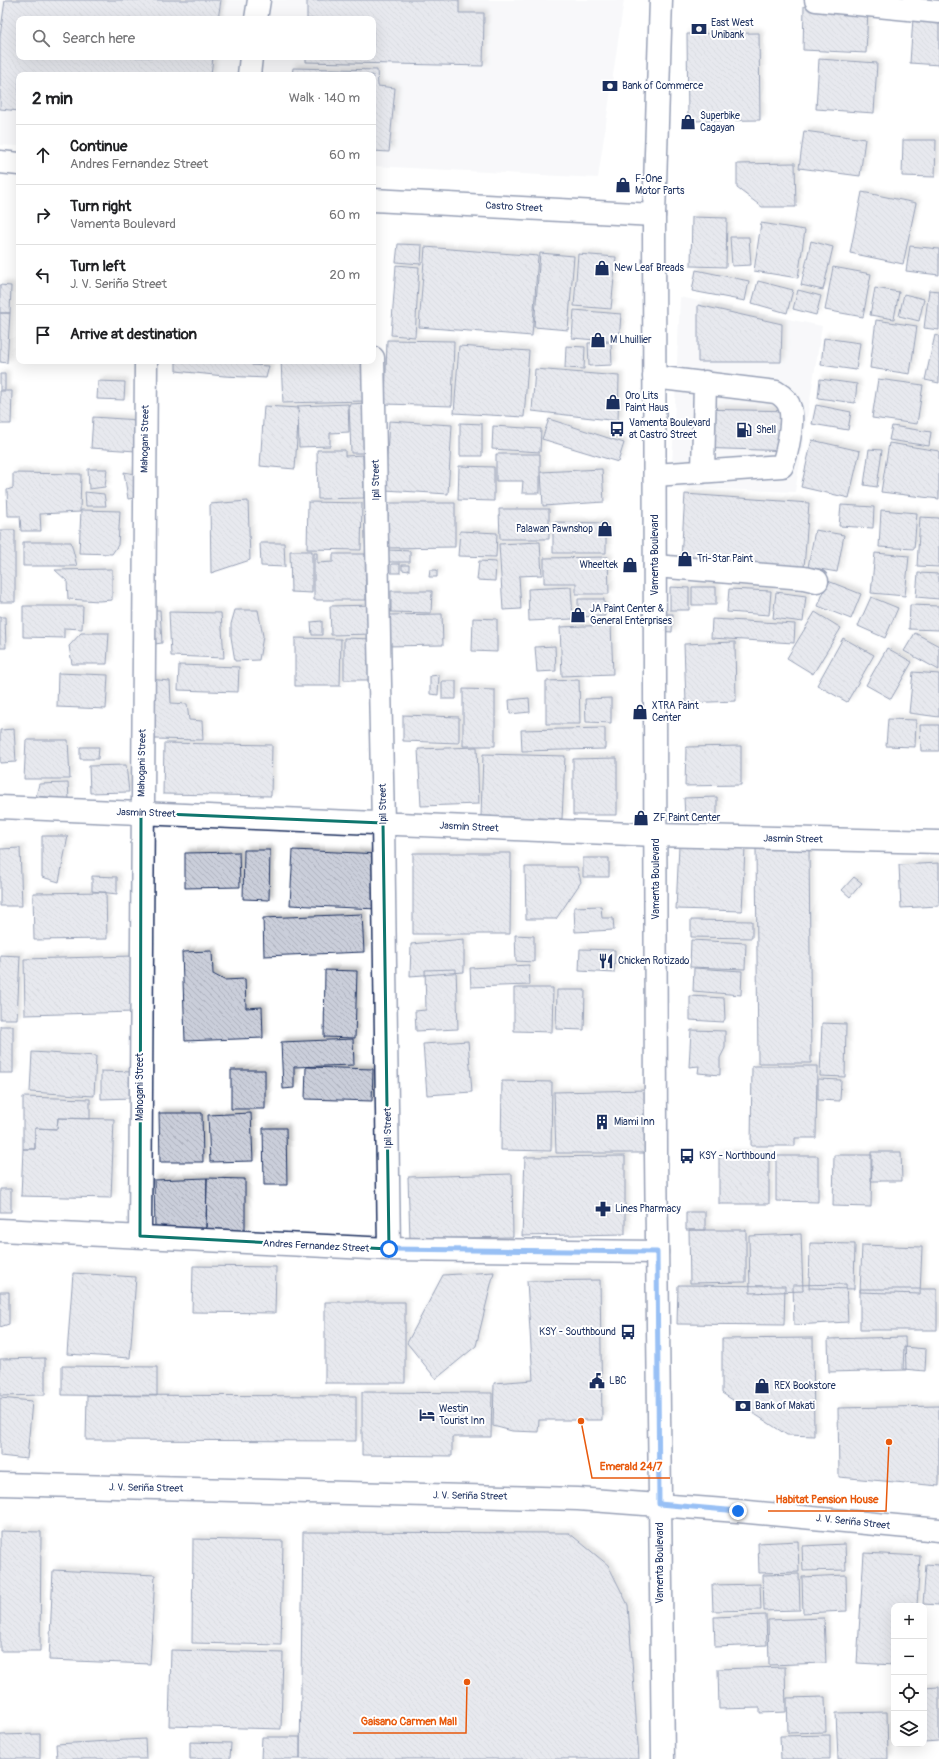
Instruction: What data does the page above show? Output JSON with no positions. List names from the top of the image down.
{
  "streets": {
    "street": [
      "Castro Street",
      "Mahogani Street",
      "Ipil Street",
      "Vamenta Boulevard",
      "Jasmin Street",
      "Andres Fernandez Street",
      "J. V. Seriña Street"
    ]
  },
  "crossings": [
    ["Castro Street", "Vamenta Boulevard"],
    ["Mahogani Street", "Jasmin Street"],
    ["Mahogani Street", "Andres Fernandez Street"],
    ["Ipil Street", "Jasmin Street"],
    ["Ipil Street", "Andres Fernandez Street"],
    ["Vamenta Boulevard", "Jasmin Street"],
    ["Vamenta Boulevard", "Andres Fernandez Street"],
    ["Vamenta Boulevard", "J. V. Seriña Street"]
  ],
  "places": {
    "bank": ["East West Unibank", "Bank of Commerce", "Bank of Makati"],
    "shop": [
      "Superbike Cagayan",
      "F-One Motor Parts",
      "New Leaf Breads",
      "M Lhuillier",
      "Oro Lits Paint Haus",
      "Palawan Pawnshop",
      "Tri-Star Paint",
      "Wheeltek",
      "JA Paint Center & General Enterprises",
      "XTRA Paint Center",
      "ZF Paint Center",
      "REX Bookstore"
    ],
    "bus stop": ["Vamenta Boulevard at Castro Street", "KSY - Northbound", "KSY - Southbound"],
    "fuel station": ["Shell"],
    "restaurant": ["Chicken Rotizado"],
    "building": ["Miami Inn"],
    "pharmacy": ["Lines Pharmacy"],
    "public building": ["LBC"],
    "hotel": ["Westin Tourist Inn"],
    "other": ["Emerald 24/7", "Habitat Pension House", "Gaisano Carmen Mall"]
  },
  "page": {
    "search": "Search here",
    "heading": ["2 min", "Walk · 140 m"],
    "list": [
      ["Continue", "Andres Fernandez Street", "60 m"],
      ["Turn right", "Vamenta Boulevard", "60 m"],
      ["Turn left", "J. V. Seriña Street", "20 m"],
      "Arrive at destination"
    ],
    "map_buttons": ["+", "−"]
  }
}
